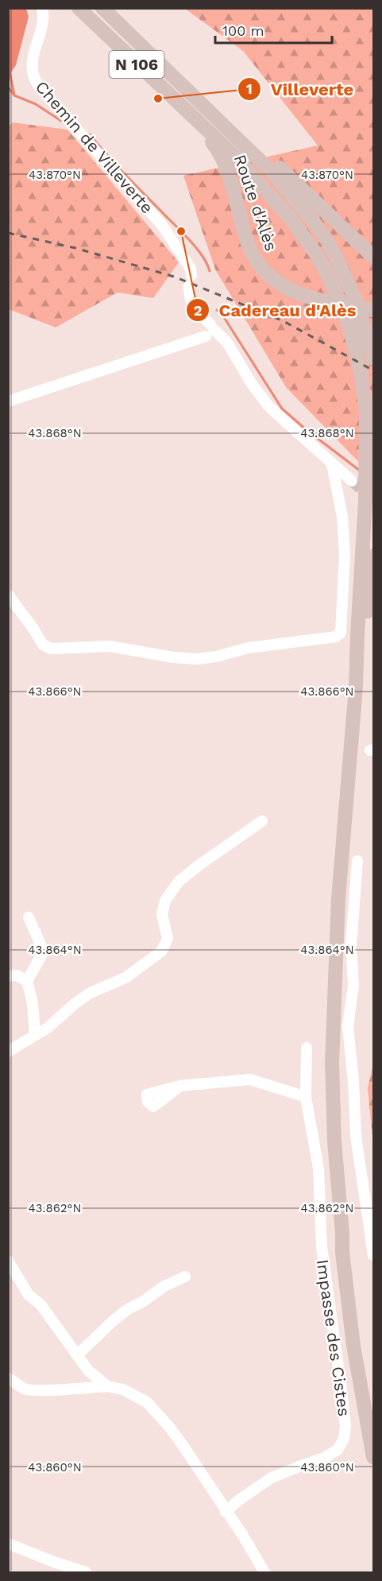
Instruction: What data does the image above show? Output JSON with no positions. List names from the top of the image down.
{
  "streets": {
    "main road": ["N 106", "Route d'Alès"],
    "street": ["Chemin de Villeverte", "Impasse des Cistes"]
  },
  "crossings": [
    ["N 106", "Route d'Alès"]
  ],
  "places": ["Villeverte", "Cadereau d'Alès"],
  "scale_bar": "100 m",
  "coordinates": [
    "43.870°N",
    "43.868°N",
    "43.866°N",
    "43.864°N",
    "43.862°N",
    "43.860°N"
  ]
}
